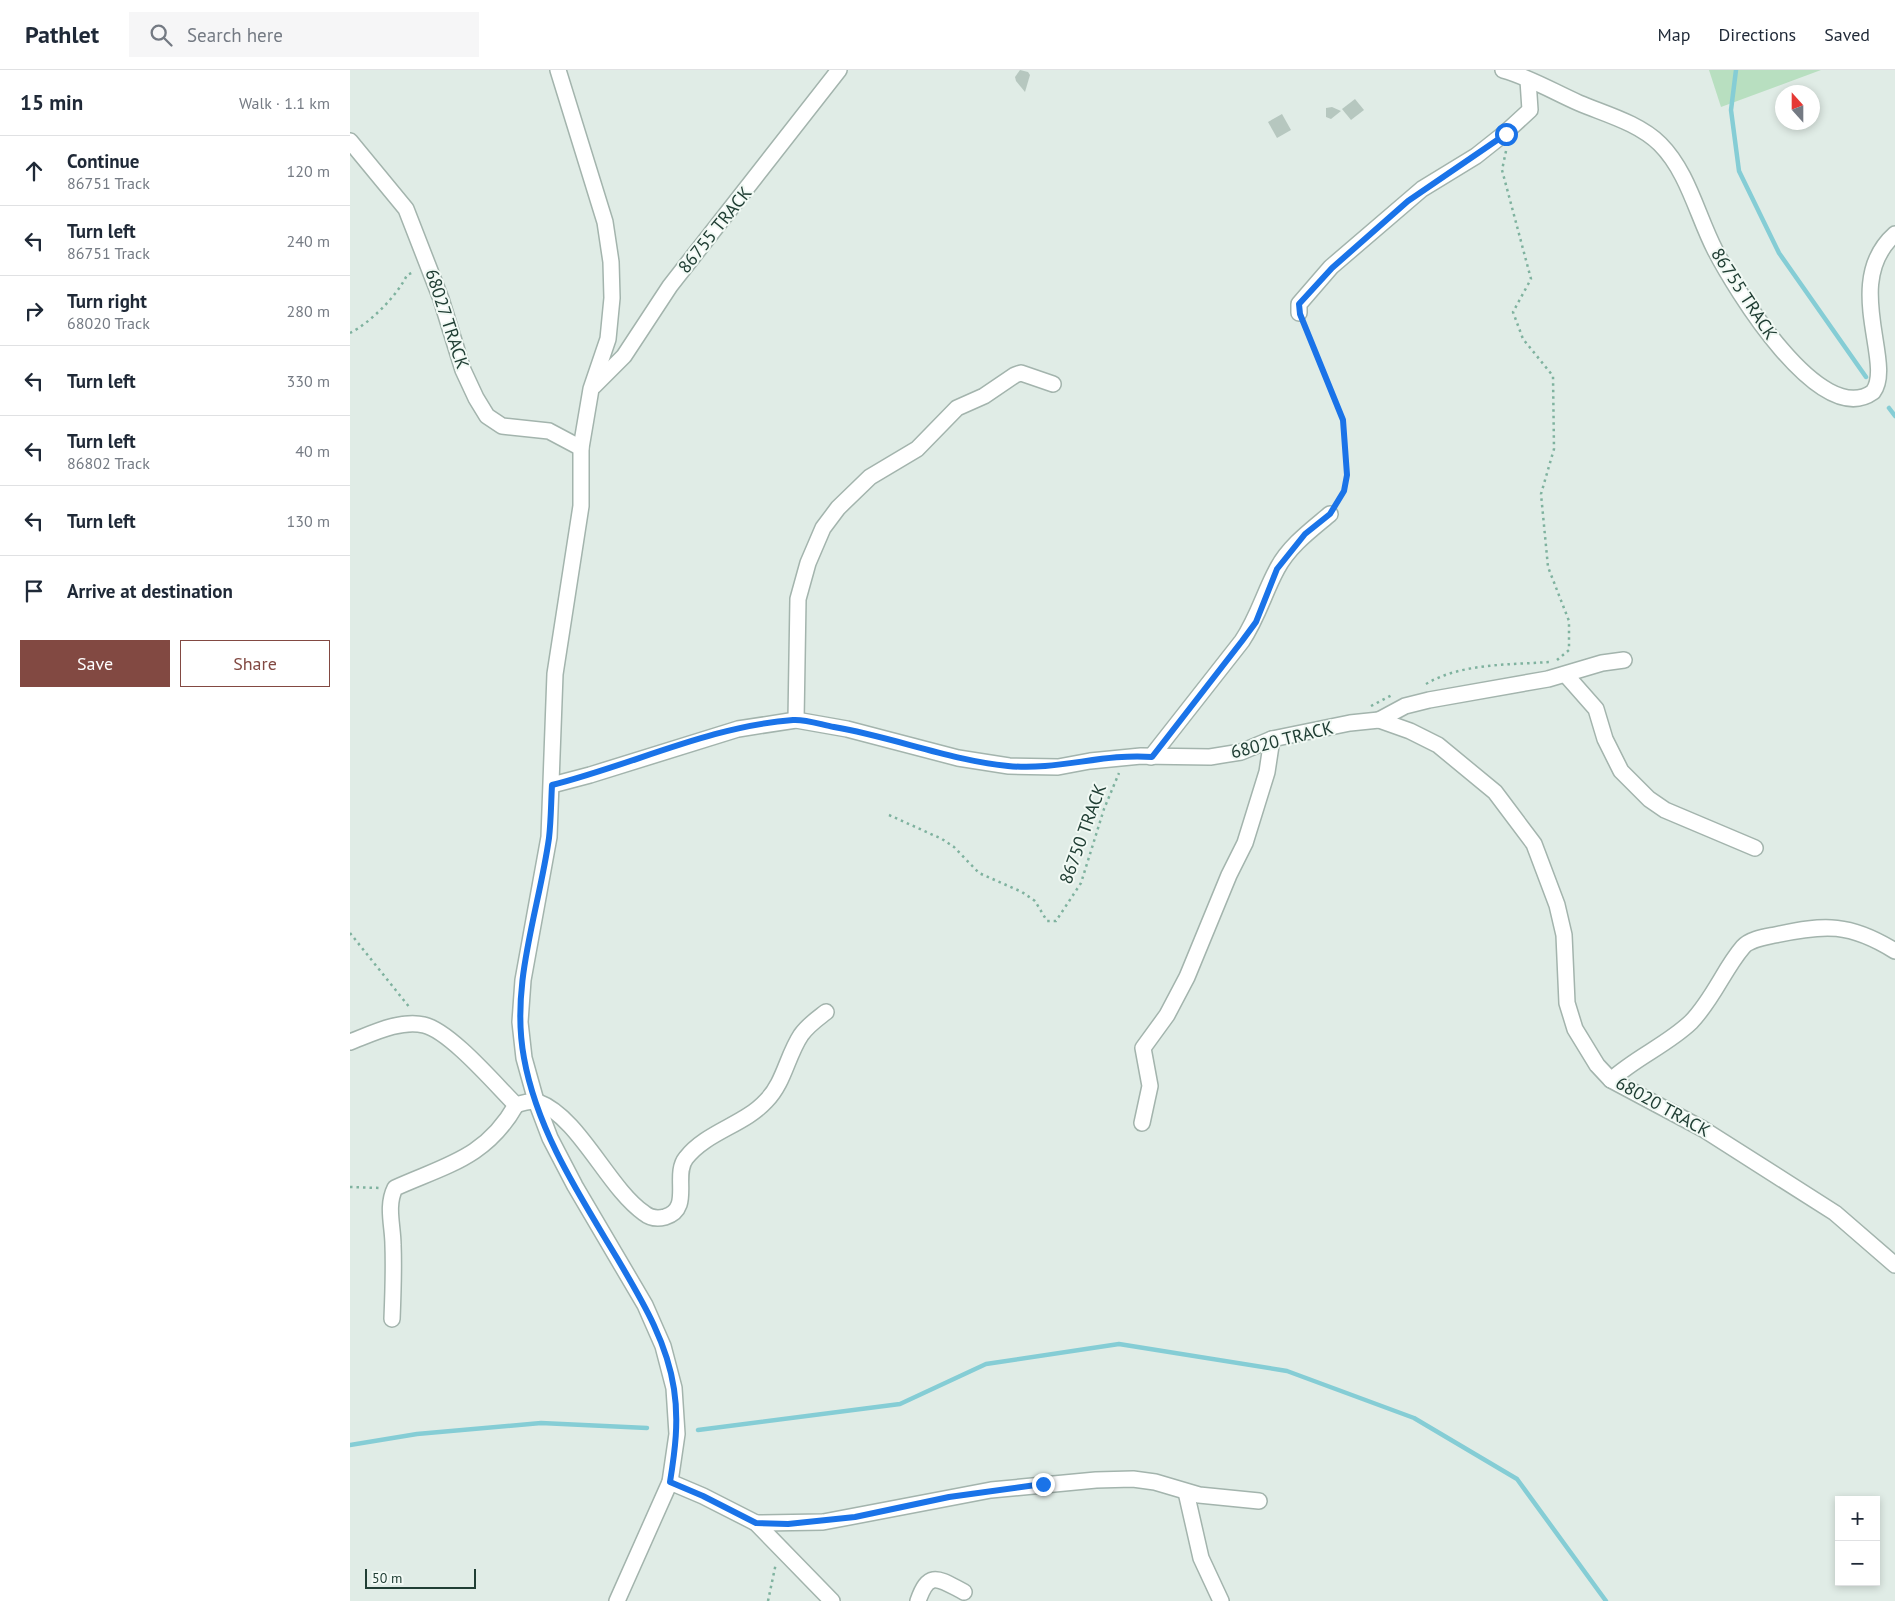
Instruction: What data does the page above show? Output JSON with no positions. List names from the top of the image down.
{
  "streets": {
    "street": ["86755 TRACK", "68027 TRACK", "68020 TRACK"],
    "path": ["86750 TRACK"]
  },
  "crossings": [
    ["68020 TRACK", "86750 TRACK"]
  ],
  "scale_bar": "50 m",
  "north": "top",
  "page": {
    "header": "Pathlet",
    "search": "Search here",
    "nav": ["Map", "Directions", "Saved"],
    "heading": ["15 min", "Walk · 1.1 km"],
    "list": [
      ["Continue", "86751 Track", "120 m"],
      ["Turn left", "86751 Track", "240 m"],
      ["Turn right", "68020 Track", "280 m"],
      ["Turn left", "330 m"],
      ["Turn left", "86802 Track", "40 m"],
      ["Turn left", "130 m"],
      "Arrive at destination"
    ],
    "buttons": ["Save", "Share"],
    "map_buttons": ["+", "−"],
    "scale": "50 m"
  }
}
